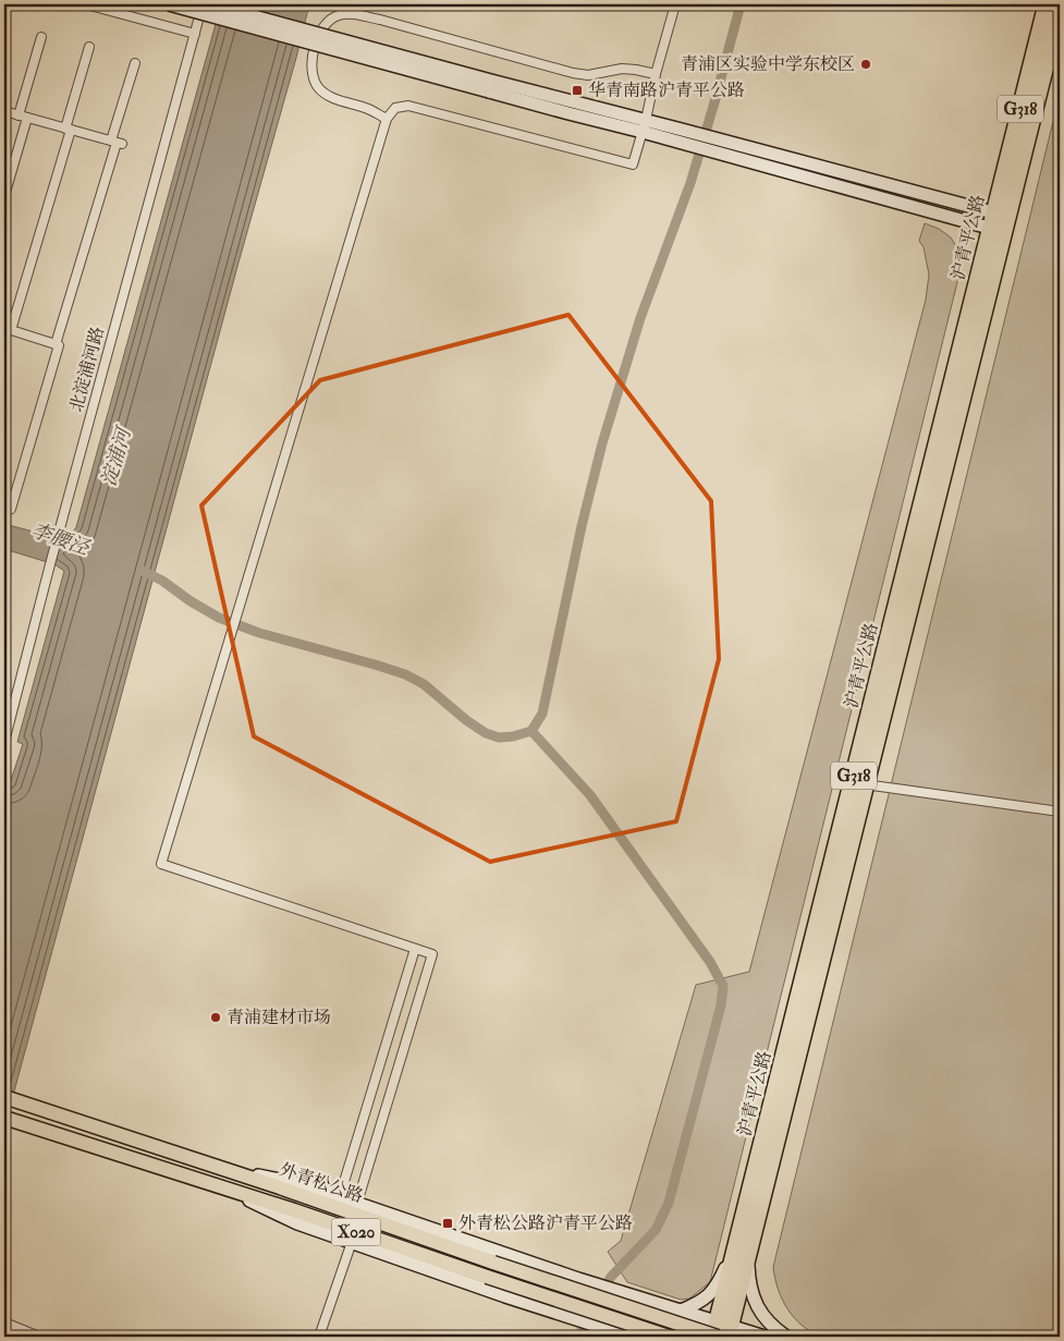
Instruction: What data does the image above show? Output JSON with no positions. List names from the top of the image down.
{
  "streets": {
    "highway": ["G318", "沪青平公路"],
    "main road": ["外青松公路", "X020"],
    "street": ["北淀浦河路"]
  },
  "crossings": [
    ["沪青平公路", "外青松公路"]
  ],
  "water": ["淀浦河", "李腰泾"],
  "places": {
    "other": ["青浦区实验中学东校区", "青浦建材市场"],
    "transit": ["华青南路沪青平公路", "外青松公路沪青平公路"]
  }
}
